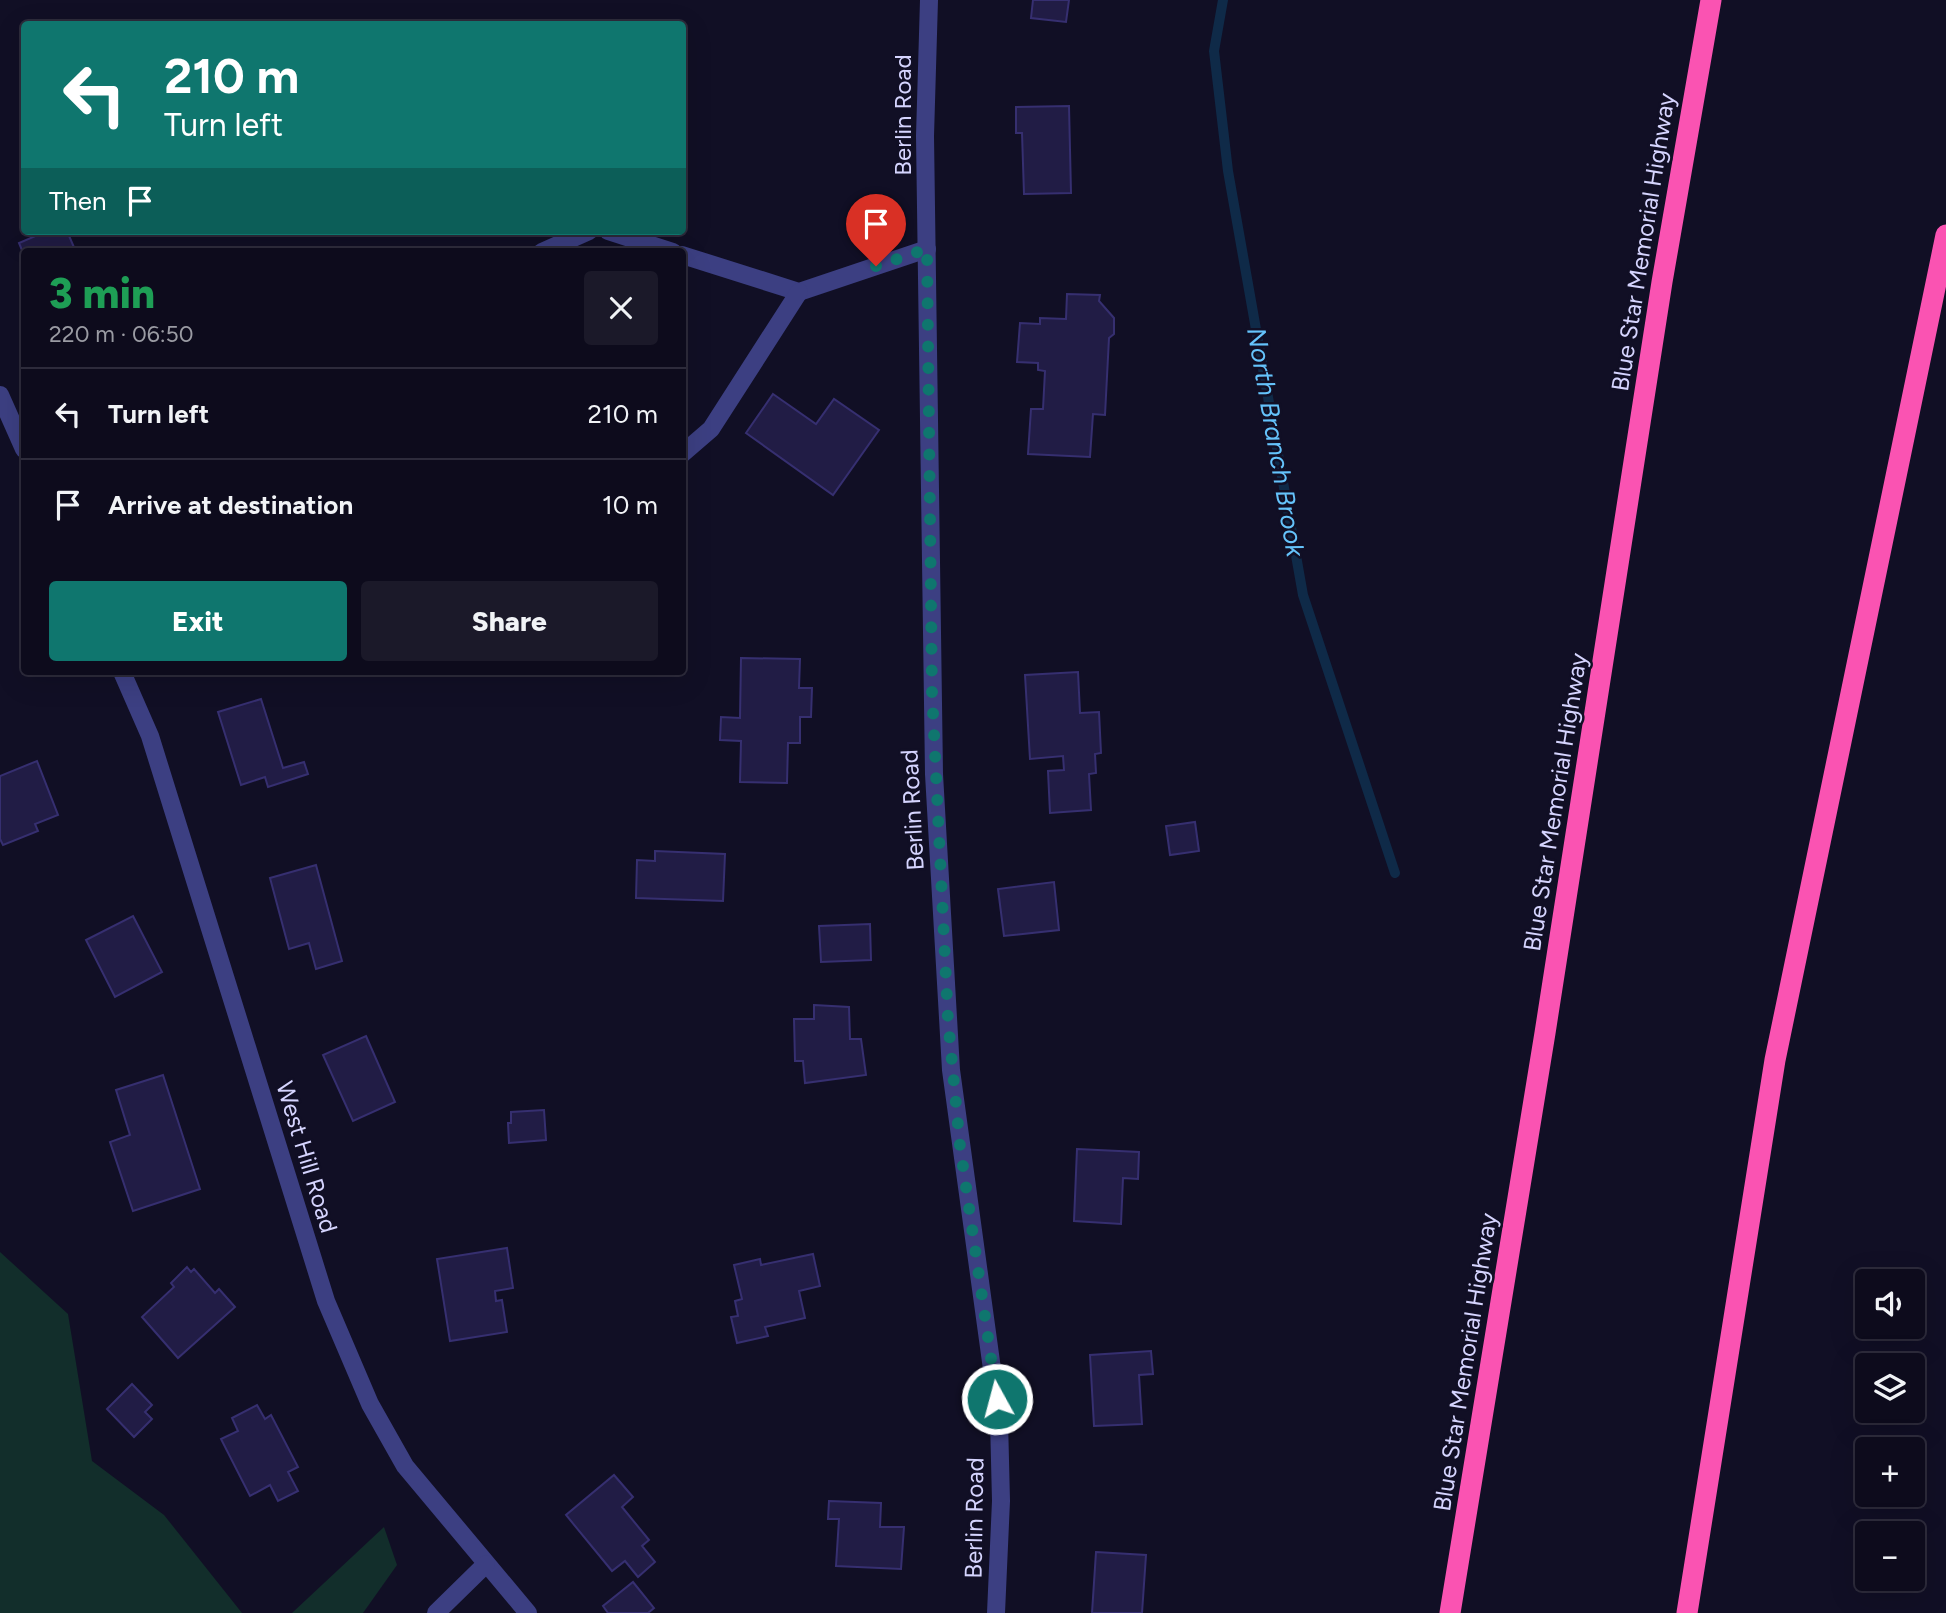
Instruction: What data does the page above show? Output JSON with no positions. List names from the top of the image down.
{
  "streets": {
    "highway": ["Blue Star Memorial Highway"],
    "street": ["Berlin Road", "West Hill Road"]
  },
  "water": ["North Branch Brook"],
  "page": {
    "turn": ["210 m", "Turn left"],
    "then": "Then",
    "heading": ["3 min", "220 m · 06:50"],
    "list": [
      {
        "name": "Turn left",
        "value": "210 m"
      },
      {
        "name": "Arrive at destination",
        "value": "10 m"
      }
    ],
    "buttons": ["Exit", "Share"],
    "map_buttons": ["+", "−"]
  }
}
